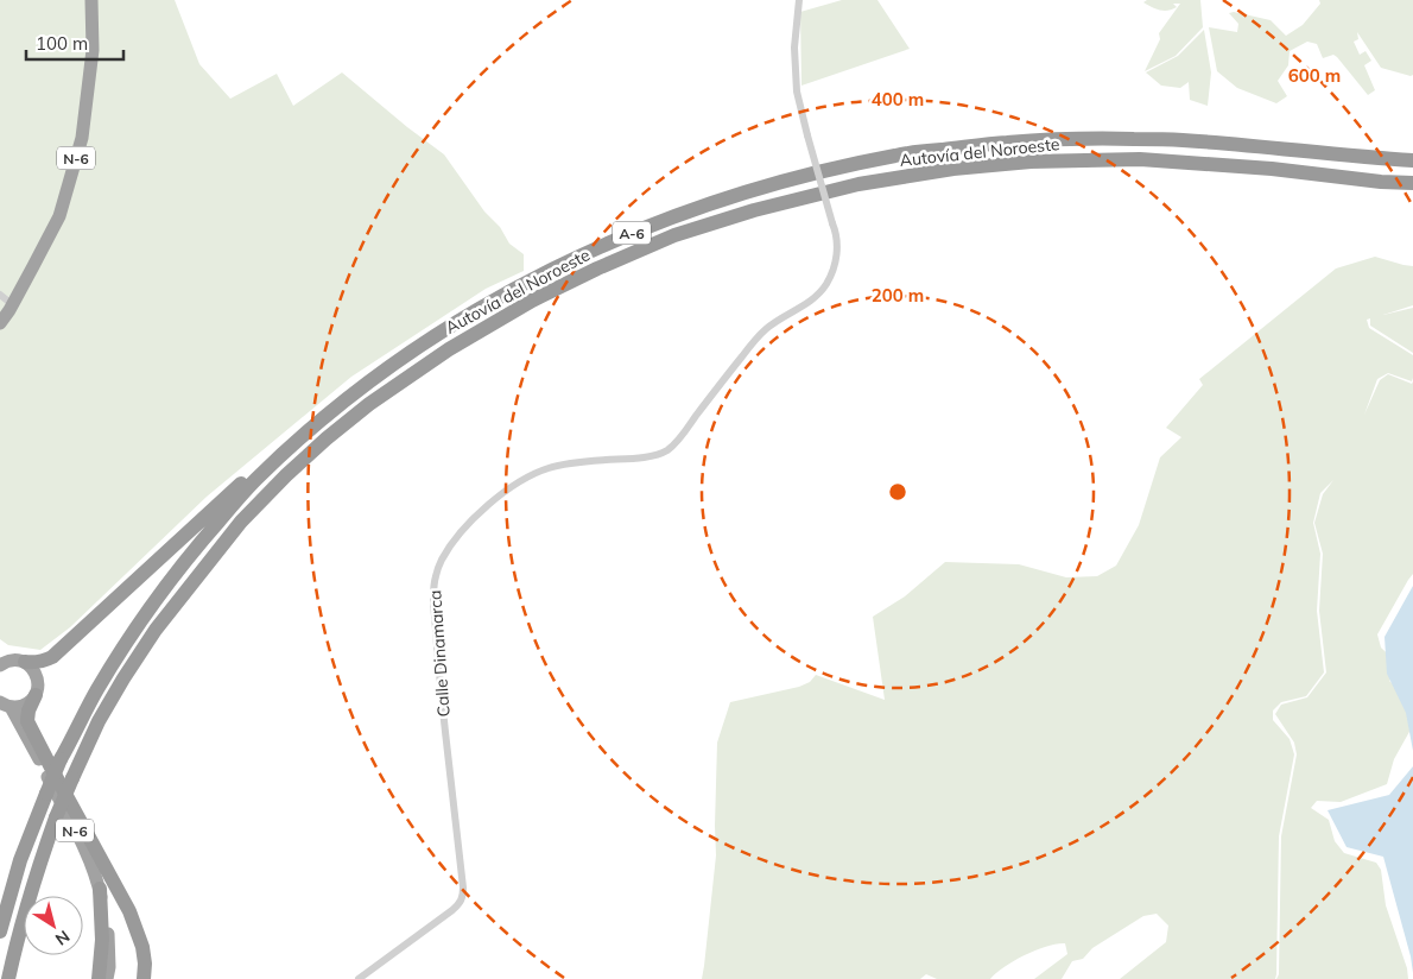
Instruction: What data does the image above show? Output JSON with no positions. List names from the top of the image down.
{
  "streets": {
    "highway": ["Autovía del Noroeste", "N-6", "A-6"],
    "street": ["Calle Dinamarca"]
  },
  "scale_bar": "100 m",
  "north": "bottom right",
  "rings": ["600 m", "400 m", "200 m"]
}
